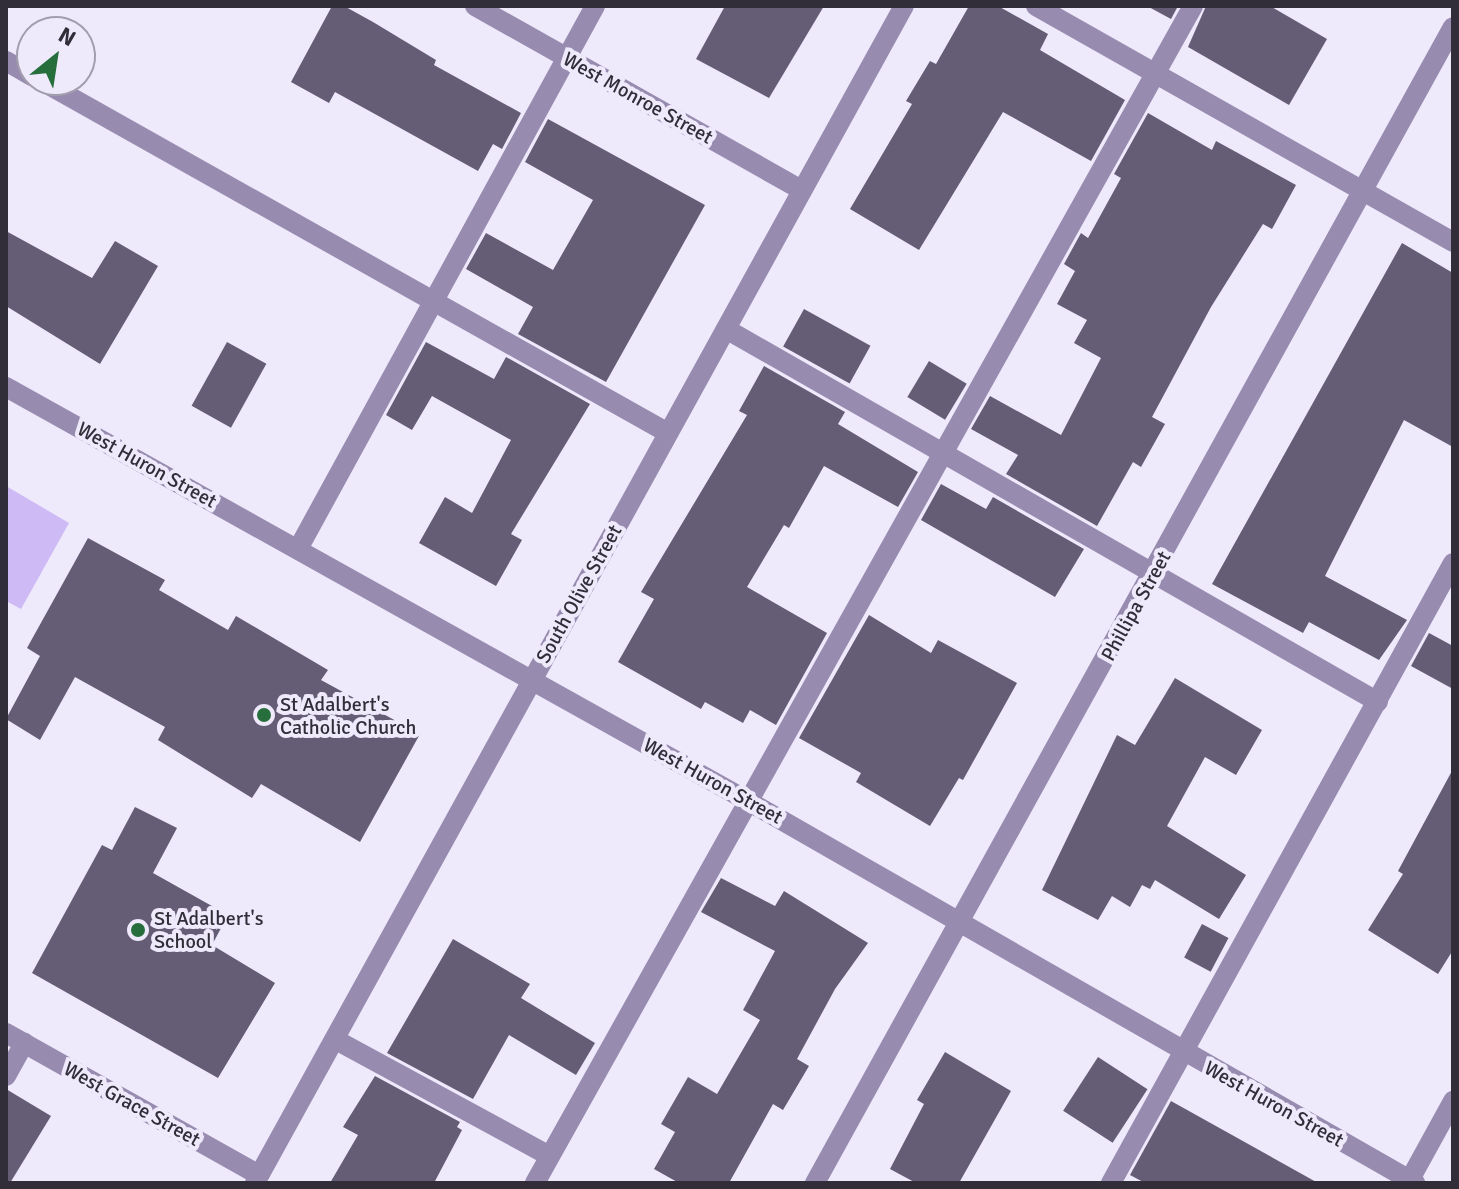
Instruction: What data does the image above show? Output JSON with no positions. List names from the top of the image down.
{
  "streets": {
    "street": [
      "West Monroe Street",
      "West Huron Street",
      "South Olive Street",
      "Phillipa Street",
      "West Grace Street"
    ]
  },
  "crossings": [
    ["West Monroe Street", "South Olive Street"],
    ["West Huron Street", "South Olive Street"],
    ["West Huron Street", "Phillipa Street"],
    ["South Olive Street", "West Grace Street"]
  ],
  "places": ["St Adalbert's Catholic Church", "St Adalbert's School"],
  "north": "top right"
}
